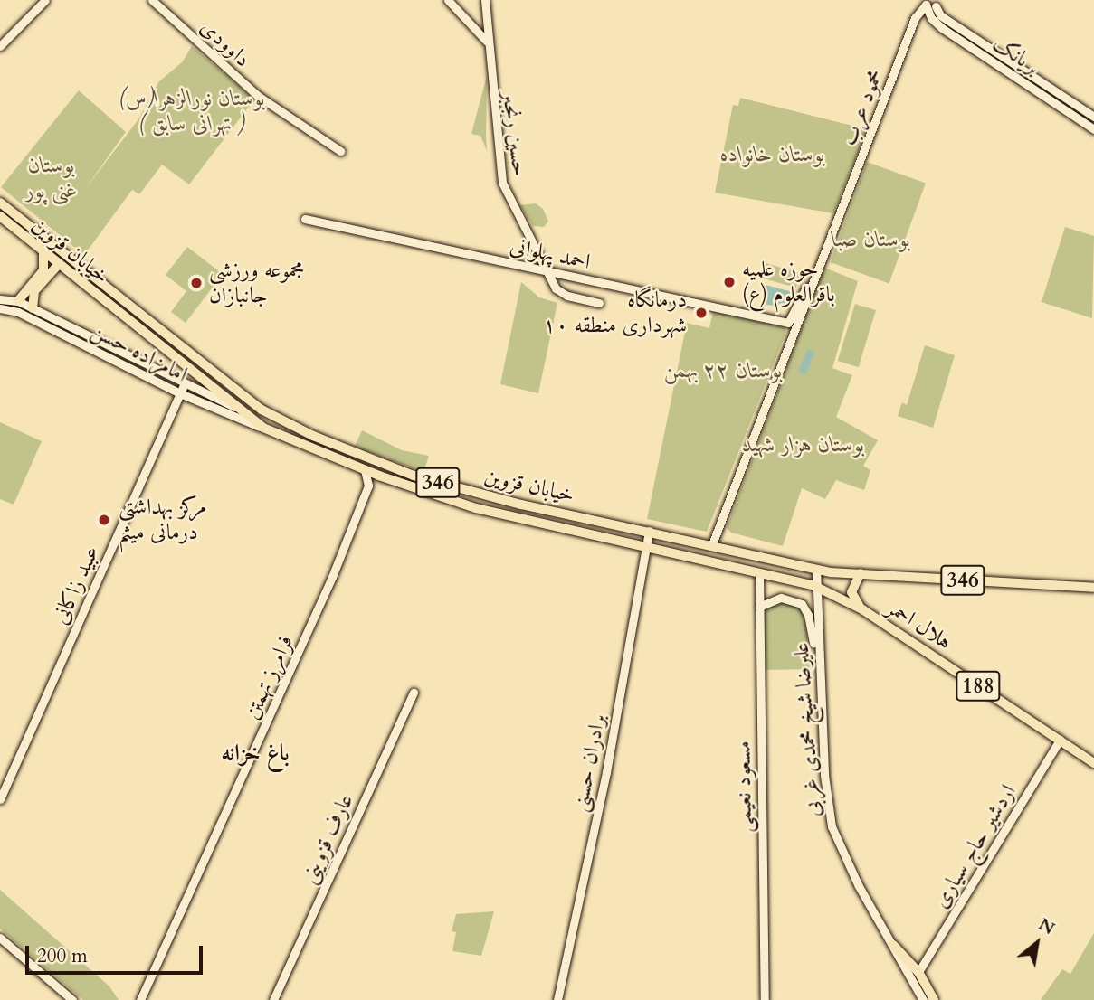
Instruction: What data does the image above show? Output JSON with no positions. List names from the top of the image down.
{
  "streets": {
    "main road": [
      "خیابان قزوین",
      "346",
      "هلال احمر",
      "188"
    ],
    "street": [
      "داوودی",
      "بریانک",
      "محمود عرب",
      "حسین رنجبر",
      "احمد پهلوانی",
      "امامزاده حسن",
      "عبید زاکانی",
      "فرامرز تهمتن",
      "علیرضا شیخ محمدی غربی",
      "برادران حسنی",
      "مسعود نعیمی",
      "عارف قزوینی",
      "اردشیر حاج سیاری"
    ]
  },
  "crossings": [
    ["بریانک", "محمود عرب"],
    ["محمود عرب", "خیابان قزوین"],
    ["حسین رنجبر", "احمد پهلوانی"],
    ["خیابان قزوین", "امامزاده حسن"],
    ["خیابان قزوین", "هلال احمر"],
    ["خیابان قزوین", "فرامرز تهمتن"],
    ["خیابان قزوین", "علیرضا شیخ محمدی غربی"],
    ["خیابان قزوین", "برادران حسنی"],
    ["خیابان قزوین", "مسعود نعیمی"],
    ["امامزاده حسن", "عبید زاکانی"],
    ["هلال احمر", "علیرضا شیخ محمدی غربی"],
    ["هلال احمر", "اردشیر حاج سیاری"]
  ],
  "districts": ["باغ خزانه"],
  "parks": [
    "بوستان نورالزهرا(س) ( تهرانی سابق )",
    "بوستان خانواده",
    "بوستان غنی پور",
    "بوستان صبا",
    "بوستان ۲۲ بهمن",
    "بوستان هزار شهید"
  ],
  "places": [
    "حوزه علمیه باقرالعلوم (ع)",
    "مجموعه ورزشی جانبازان",
    "درمانگاه شهرداری منطقه ۱۰",
    "مرکز بهداشتی درمانی میثم"
  ],
  "scale_bar": "200 m",
  "north": "top right"
}
